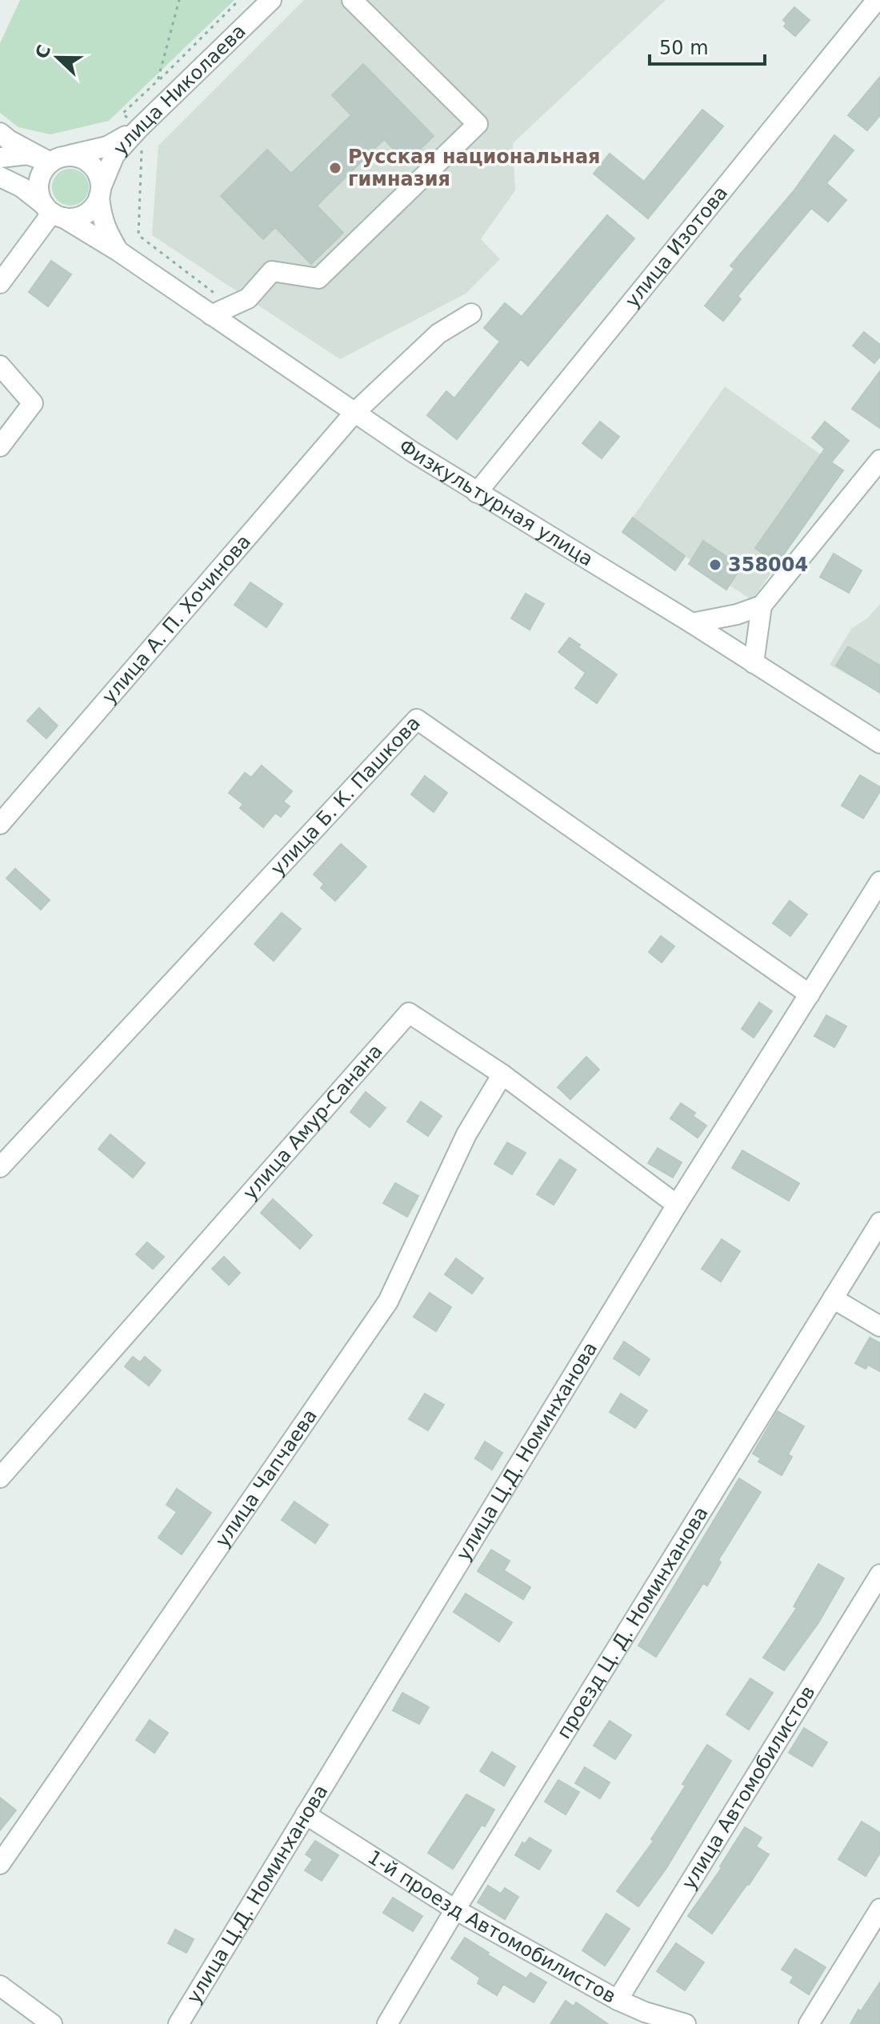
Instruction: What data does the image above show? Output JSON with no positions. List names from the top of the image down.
{
  "streets": {
    "street": [
      "улица Николаева",
      "улица Изотова",
      "Физкультурная улица",
      "улица А. П. Хочинова",
      "улица Б. К. Пашкова",
      "улица Амур-Санана",
      "улица Ц.Д. Номинханова",
      "улица Чапчаева",
      "проезд Ц. Д. Номинханова",
      "улица Автомобилистов",
      "1-й проезд Автомобилистов"
    ]
  },
  "crossings": [
    ["улица Николаева", "Физкультурная улица"],
    ["улица Изотова", "Физкультурная улица"],
    ["Физкультурная улица", "улица А. П. Хочинова"],
    ["улица Б. К. Пашкова", "улица Ц.Д. Номинханова"],
    ["улица Амур-Санана", "улица Ц.Д. Номинханова"],
    ["улица Амур-Санана", "улица Чапчаева"],
    ["улица Ц.Д. Номинханова", "1-й проезд Автомобилистов"],
    ["проезд Ц. Д. Номинханова", "1-й проезд Автомобилистов"],
    ["улица Автомобилистов", "1-й проезд Автомобилистов"]
  ],
  "places": ["Русская национальная гимназия", "358004"],
  "scale_bar": "50 m",
  "north": "left"
}
